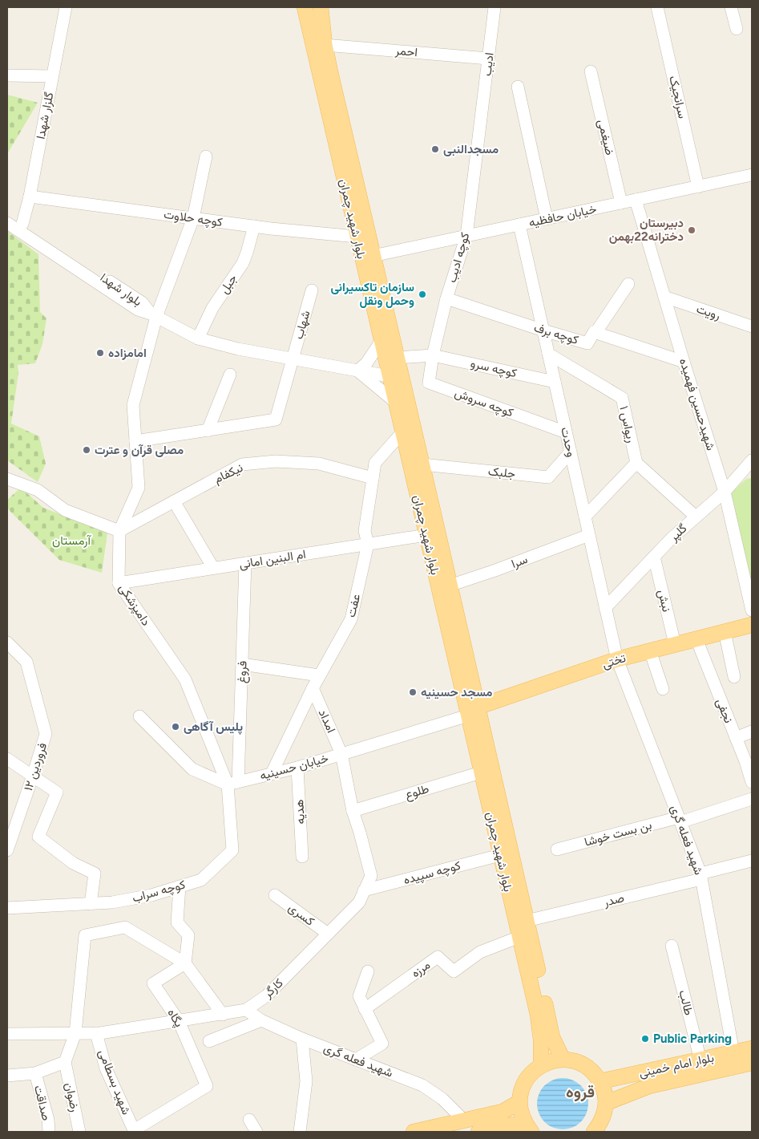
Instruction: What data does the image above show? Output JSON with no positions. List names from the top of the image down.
{
  "streets": {
    "main road": ["بلوار شهید چمران", "تختی", "بلوار امام خمینی"],
    "street": [
      "احمر",
      "ادیب",
      "سرانجیک",
      "گلزار شهدا",
      "ضیغمی",
      "خیابان حافظیه",
      "کوچه حلاوت",
      "کوچه ادیب",
      "جبل",
      "بلوار شهدا",
      "رویت",
      "شهاب",
      "کوچه برف",
      "کوچه سرو",
      "کوچه سروش",
      "شهیدحسین فهمیده",
      "ریواس ۱",
      "وحدت",
      "جلبک",
      "نیکفام",
      "گلپر",
      "ام البنین امانی",
      "سرا",
      "نبش",
      "دامپزشکی",
      "عفت",
      "فروغ",
      "نجفی",
      "امداد",
      "۱۲ فروردین",
      "خیابان حسینیه",
      "طلوع",
      "هدیه",
      "بن بست خوشا",
      "شهید فعله گری",
      "کوچه سپیده",
      "کوچه سراب",
      "صدر",
      "کسری",
      "مرزه",
      "کارگر",
      "طالب",
      "پگاه",
      "شهید بسطامی",
      "رضوان",
      "صداقت"
    ]
  },
  "crossings": [
    ["احمر", "ادیب"],
    ["احمر", "بلوار شهید چمران"],
    ["ادیب", "کوچه ادیب"],
    ["سرانجیک", "خیابان حافظیه"],
    ["گلزار شهدا", "کوچه حلاوت"],
    ["گلزار شهدا", "بلوار شهدا"],
    ["ضیغمی", "خیابان حافظیه"],
    ["خیابان حافظیه", "بلوار شهید چمران"],
    ["خیابان حافظیه", "کوچه ادیب"],
    ["خیابان حافظیه", "شهیدحسین فهمیده"],
    ["خیابان حافظیه", "وحدت"],
    ["کوچه حلاوت", "بلوار شهید چمران"],
    ["کوچه حلاوت", "جبل"],
    ["کوچه حلاوت", "دامپزشکی"],
    ["بلوار شهید چمران", "جلبک"],
    ["بلوار شهید چمران", "ام البنین امانی"],
    ["بلوار شهید چمران", "سرا"],
    ["بلوار شهید چمران", "عفت"],
    ["بلوار شهید چمران", "تختی"],
    ["بلوار شهید چمران", "خیابان حسینیه"],
    ["بلوار شهید چمران", "طلوع"],
    ["بلوار شهید چمران", "کوچه سپیده"],
    ["بلوار شهید چمران", "صدر"],
    ["بلوار شهید چمران", "مرزه"],
    ["کوچه ادیب", "کوچه برف"],
    ["کوچه ادیب", "کوچه سرو"],
    ["کوچه ادیب", "کوچه سروش"],
    ["بلوار شهدا", "دامپزشکی"],
    ["رویت", "شهیدحسین فهمیده"],
    ["کوچه برف", "شهیدحسین فهمیده"],
    ["کوچه برف", "وحدت"],
    ["کوچه سرو", "کوچه سروش"],
    ["کوچه سرو", "وحدت"],
    ["کوچه سروش", "وحدت"],
    ["شهیدحسین فهمیده", "گلپر"],
    ["ریواس ۱", "وحدت"],
    ["وحدت", "جلبک"],
    ["وحدت", "گلپر"],
    ["وحدت", "سرا"],
    ["وحدت", "تختی"],
    ["وحدت", "شهید فعله گری"],
    ["نیکفام", "دامپزشکی"],
    ["نیکفام", "عفت"],
    ["گلپر", "نبش"],
    ["ام البنین امانی", "دامپزشکی"],
    ["ام البنین امانی", "عفت"],
    ["ام البنین امانی", "فروغ"],
    ["نبش", "تختی"],
    ["دامپزشکی", "فروغ"],
    ["دامپزشکی", "خیابان حسینیه"],
    ["دامپزشکی", "کوچه سراب"],
    ["عفت", "امداد"],
    ["عفت", "خیابان حسینیه"],
    ["تختی", "نجفی"],
    ["تختی", "خیابان حسینیه"],
    ["تختی", "شهید فعله گری"],
    ["فروغ", "خیابان حسینیه"],
    ["فروغ", "کوچه سراب"],
    ["امداد", "خیابان حسینیه"],
    ["امداد", "کارگر"],
    ["خیابان حسینیه", "هدیه"],
    ["خیابان حسینیه", "کوچه سراب"],
    ["خیابان حسینیه", "کارگر"],
    ["طلوع", "کارگر"],
    ["بن بست خوشا", "شهید فعله گری"],
    ["شهید فعله گری", "صدر"],
    ["شهید فعله گری", "کارگر"],
    ["شهید فعله گری", "بلوار امام خمینی"],
    ["کوچه سپیده", "کارگر"],
    ["کسری", "کارگر"],
    ["کارگر", "پگاه"],
    ["کارگر", "شهید بسطامی"],
    ["طالب", "بلوار امام خمینی"],
    ["پگاه", "شهید بسطامی"]
  ],
  "districts": ["قروه"],
  "parks": ["آرمستان"],
  "places": [
    "مسجدالنبی",
    "دبیرستان دخترانه22بهمن",
    "سازمان تاکسیرانی وحمل ونقل",
    "امامزاده",
    "مصلی قرآن و عترت",
    "مسجد حسینیه",
    "پلیس آگاهی",
    "Public Parking"
  ]
}
